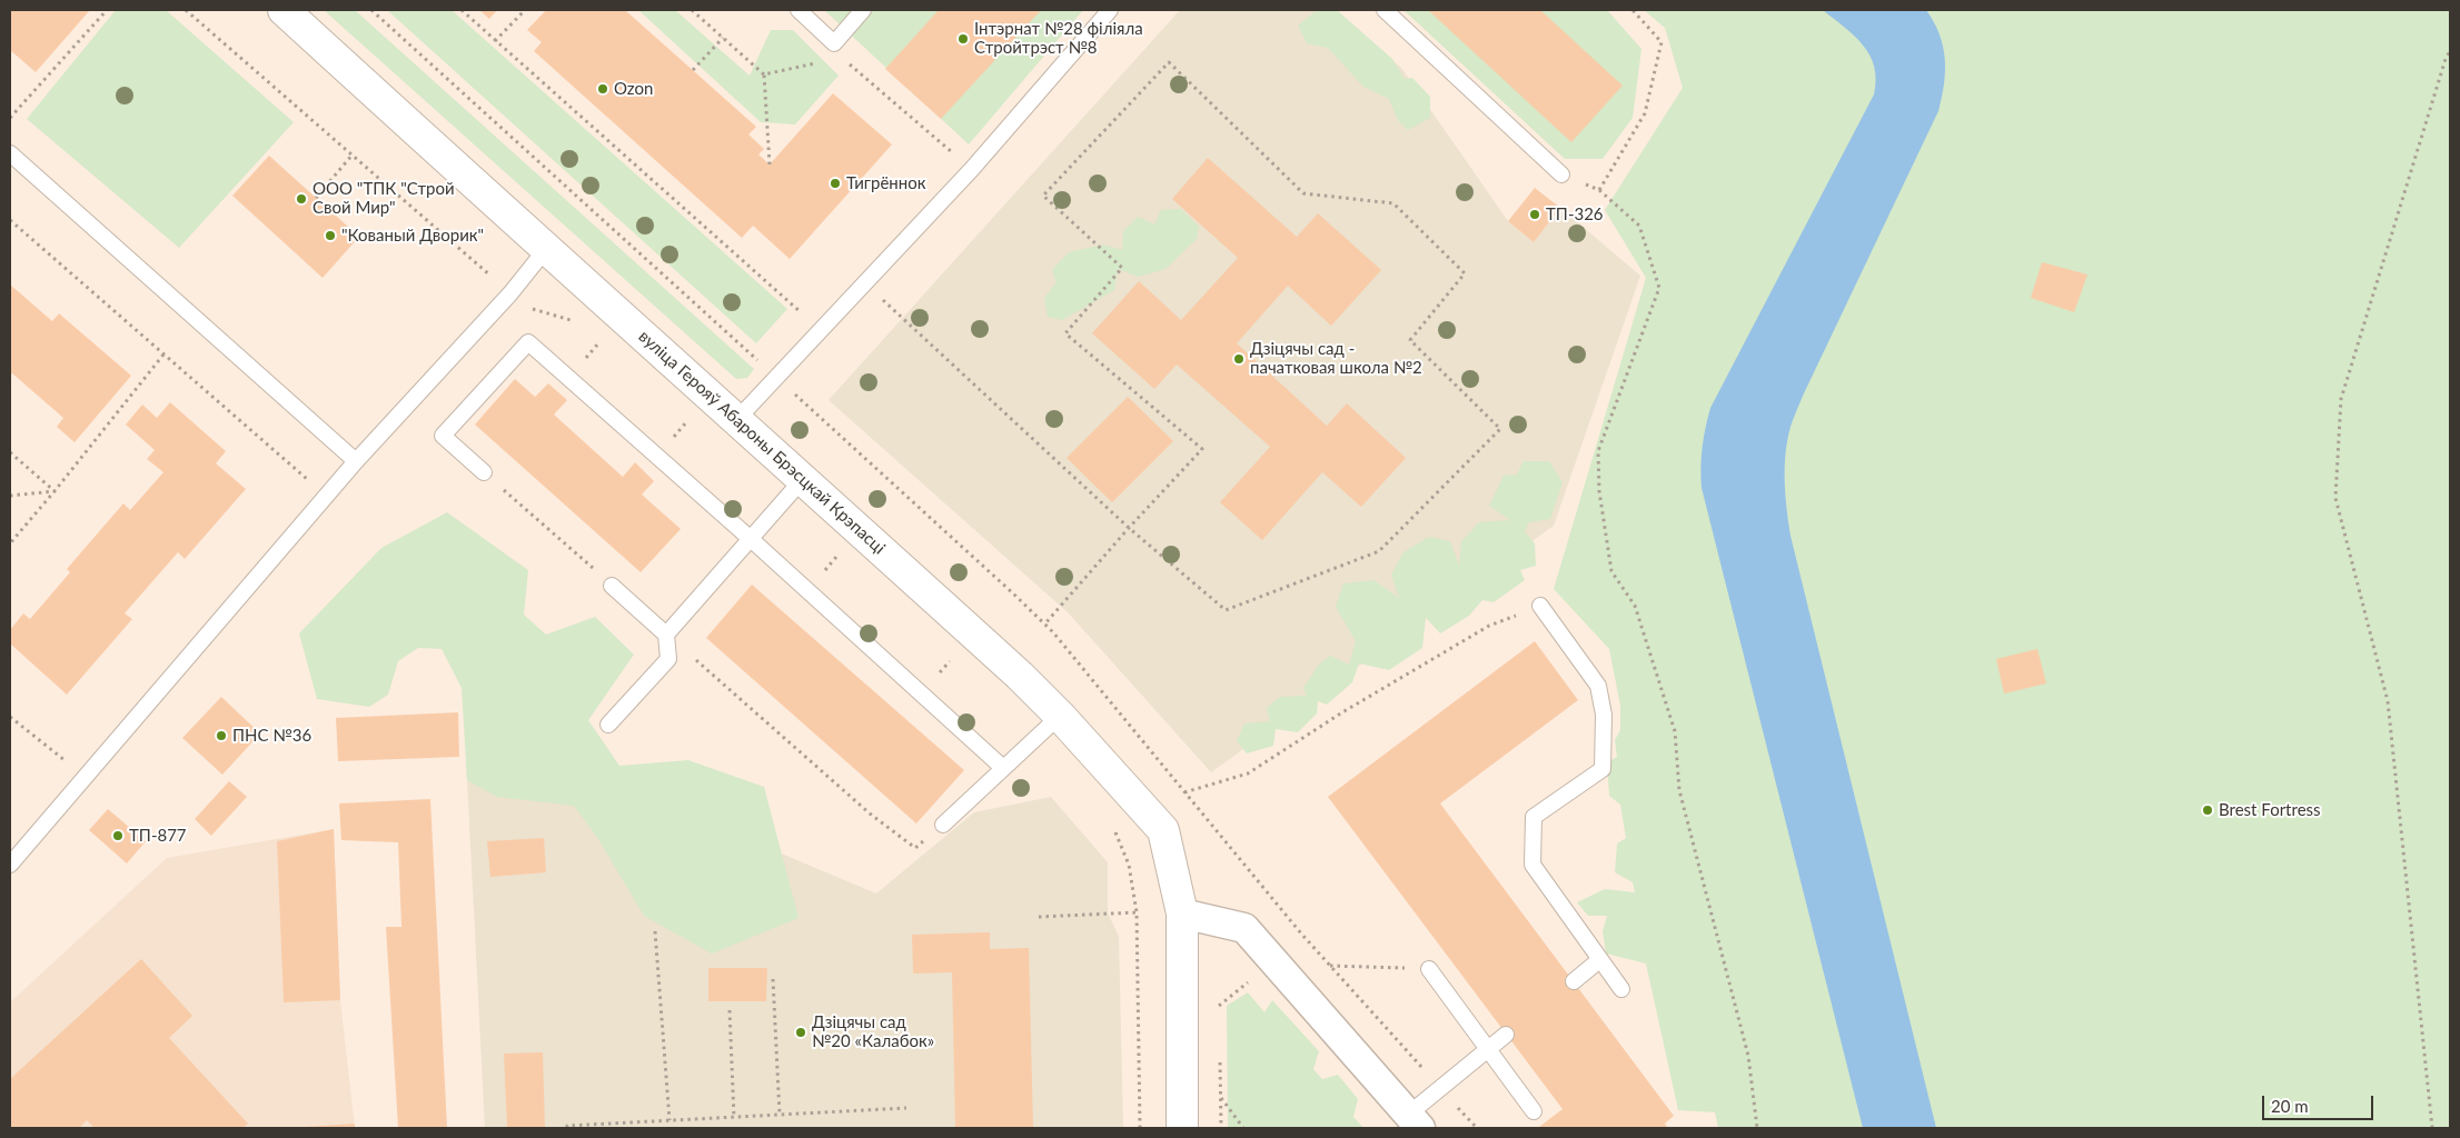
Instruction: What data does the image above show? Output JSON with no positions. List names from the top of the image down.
{
  "streets": {
    "main road": ["вуліца Герояў Абароны Брэсцкай Крэпасці"]
  },
  "places": [
    "Інтэрнат №28 фiлiяла Стройтрэст №8",
    "Ozon",
    "Тигрённок",
    "ООО \"ТПК \"Строй Свой Мир\"",
    "ТП-326",
    "\"Кованый Дворик\"",
    "Дзіцячы сад - пачатковая школа №2",
    "ПНС №36",
    "Brest Fortress",
    "ТП-877",
    "Дзіцячы сад №20 «Калабок»"
  ],
  "scale_bar": "20 m"
}
